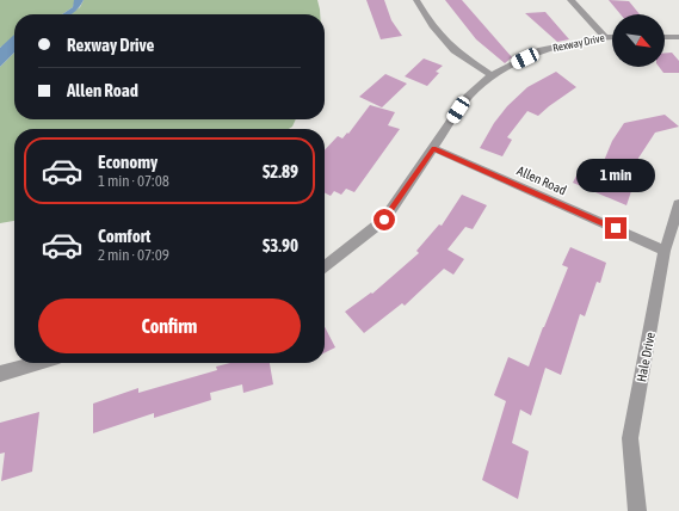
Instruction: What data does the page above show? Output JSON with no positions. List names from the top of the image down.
{
  "streets": {
    "street": ["Rexway Drive", "Allen Road", "Hale Drive"]
  },
  "crossings": [
    ["Rexway Drive", "Allen Road"],
    ["Allen Road", "Hale Drive"]
  ],
  "north": "bottom right",
  "page": {
    "banner": ["Rexway Drive", "Allen Road"],
    "list": [
      {
        "name": "Economy",
        "note": "1 min · 07:08",
        "value": "$2.89"
      },
      {
        "name": "Comfort",
        "note": "2 min · 07:09",
        "value": "$3.90"
      }
    ],
    "bubble": "1 min",
    "buttons": "Confirm"
  }
}
